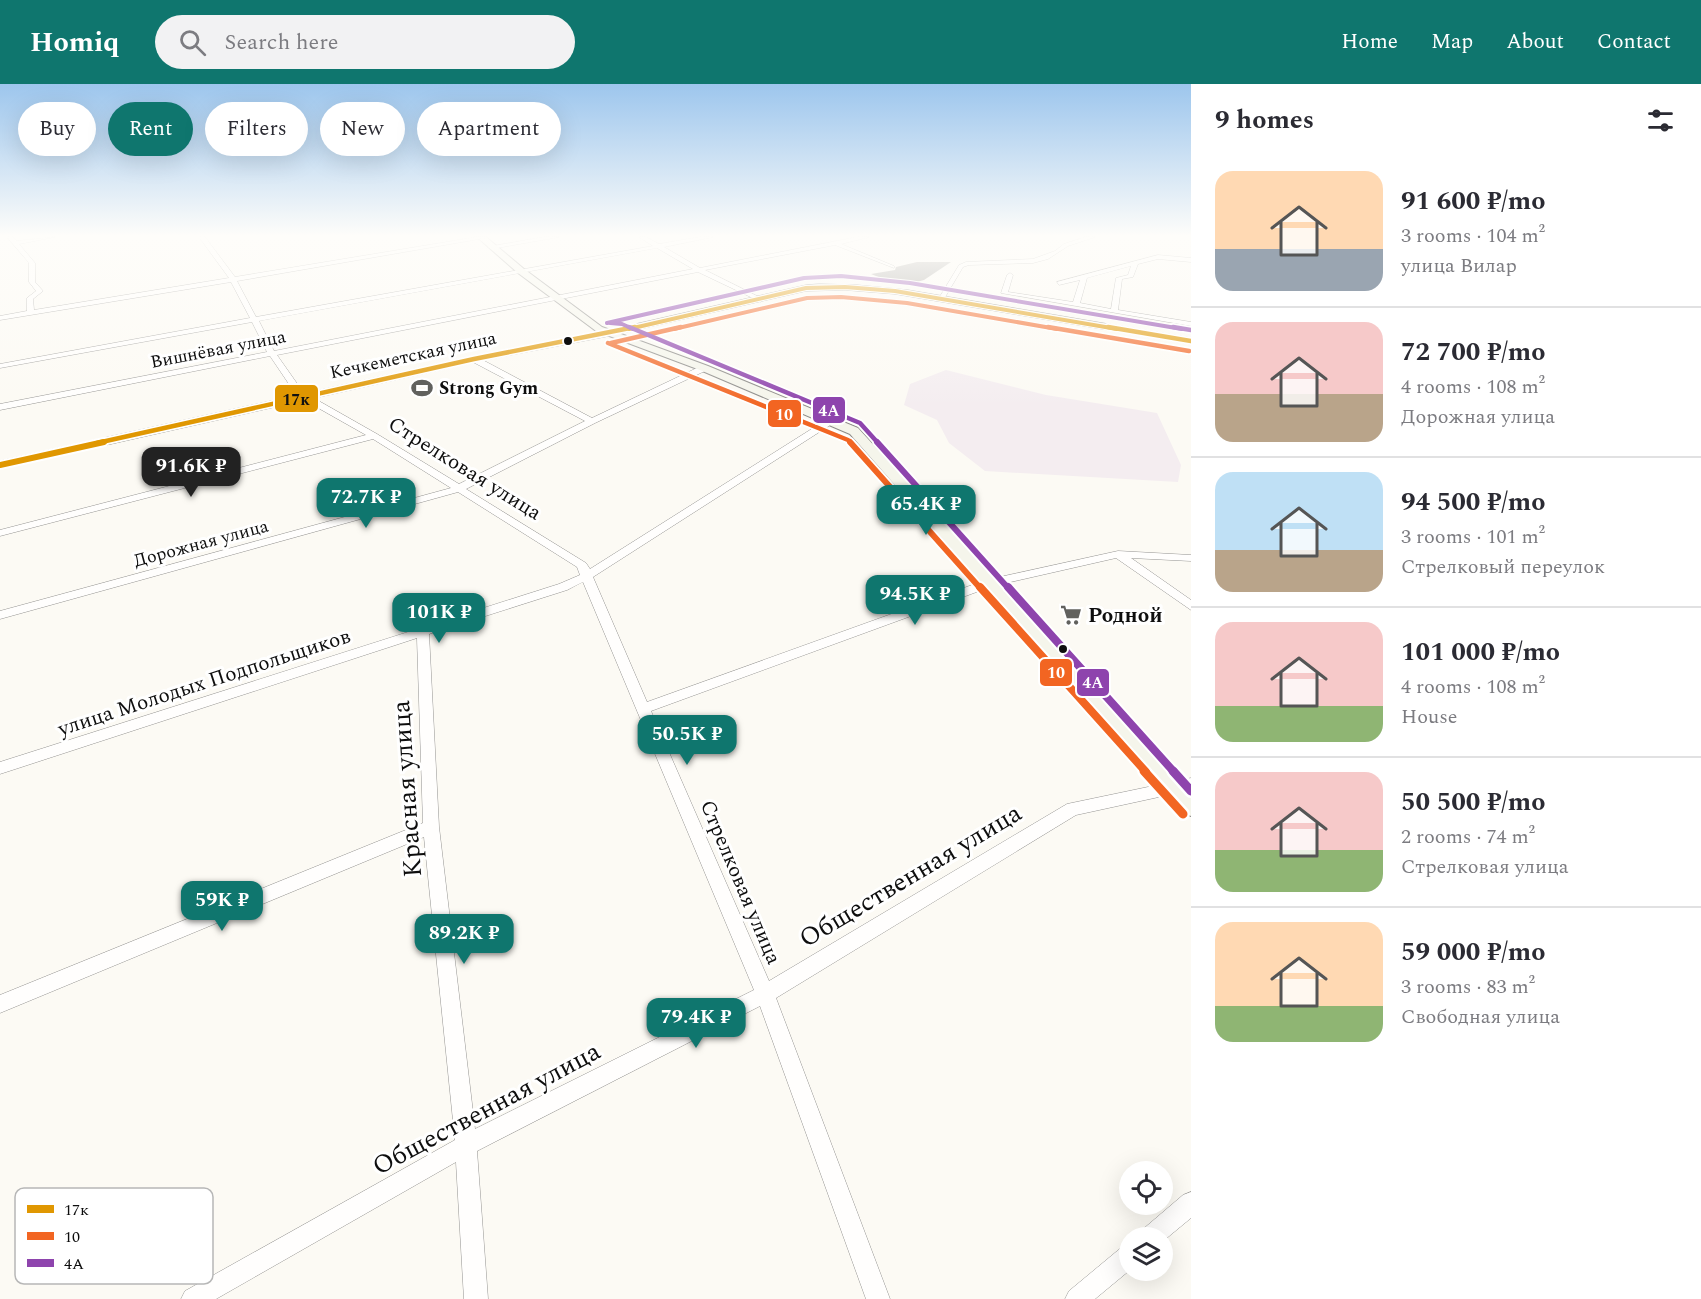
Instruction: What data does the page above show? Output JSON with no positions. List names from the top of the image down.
{
  "streets": {
    "main road": ["Кечкеметская улица"],
    "street": [
      "Вишнёвая улица",
      "Стрелковая улица",
      "Дорожная улица",
      "улица Молодых Подпольщиков",
      "Красная улица",
      "Общественная улица"
    ]
  },
  "crossings": [
    ["Вишнёвая улица", "Стрелковая улица"],
    ["Кечкеметская улица", "Стрелковая улица"],
    ["Стрелковая улица", "Дорожная улица"],
    ["Стрелковая улица", "улица Молодых Подпольщиков"],
    ["Стрелковая улица", "Общественная улица"],
    ["улица Молодых Подпольщиков", "Красная улица"],
    ["Красная улица", "Общественная улица"]
  ],
  "places": {
    "sports": ["Strong Gym"],
    "supermarket": ["Родной"]
  },
  "lines": ["transit line 17к", "transit line 4А", "transit line 10"],
  "legend": ["17к", "10", "4А"],
  "page": {
    "header": "Homiq",
    "search": "Search here",
    "nav": [
      "Home",
      "Map",
      "About",
      "Contact"
    ],
    "heading": "9 homes",
    "chip": [
      "Buy",
      "Rent",
      "Filters",
      "New",
      "Apartment"
    ],
    "list": [
      {
        "name": "91 600 ₽/mo",
        "note": "3 rooms · 104 m² · улица Вилар"
      },
      {
        "name": "72 700 ₽/mo",
        "note": "4 rooms · 108 m² · Дорожная улица"
      },
      {
        "name": "94 500 ₽/mo",
        "note": "3 rooms · 101 m² · Стрелковый переулок"
      },
      {
        "name": "101 000 ₽/mo",
        "note": "4 rooms · 108 m² · House"
      },
      {
        "name": "50 500 ₽/mo",
        "note": "2 rooms · 74 m² · Стрелковая улица"
      },
      {
        "name": "59 000 ₽/mo",
        "note": "3 rooms · 83 m² · Свободная улица"
      }
    ],
    "price": [
      "91.6K ₽",
      "72.7K ₽",
      "65.4K ₽",
      "94.5K ₽",
      "101K ₽",
      "50.5K ₽",
      "59K ₽",
      "89.2K ₽",
      "79.4K ₽"
    ]
  }
}
